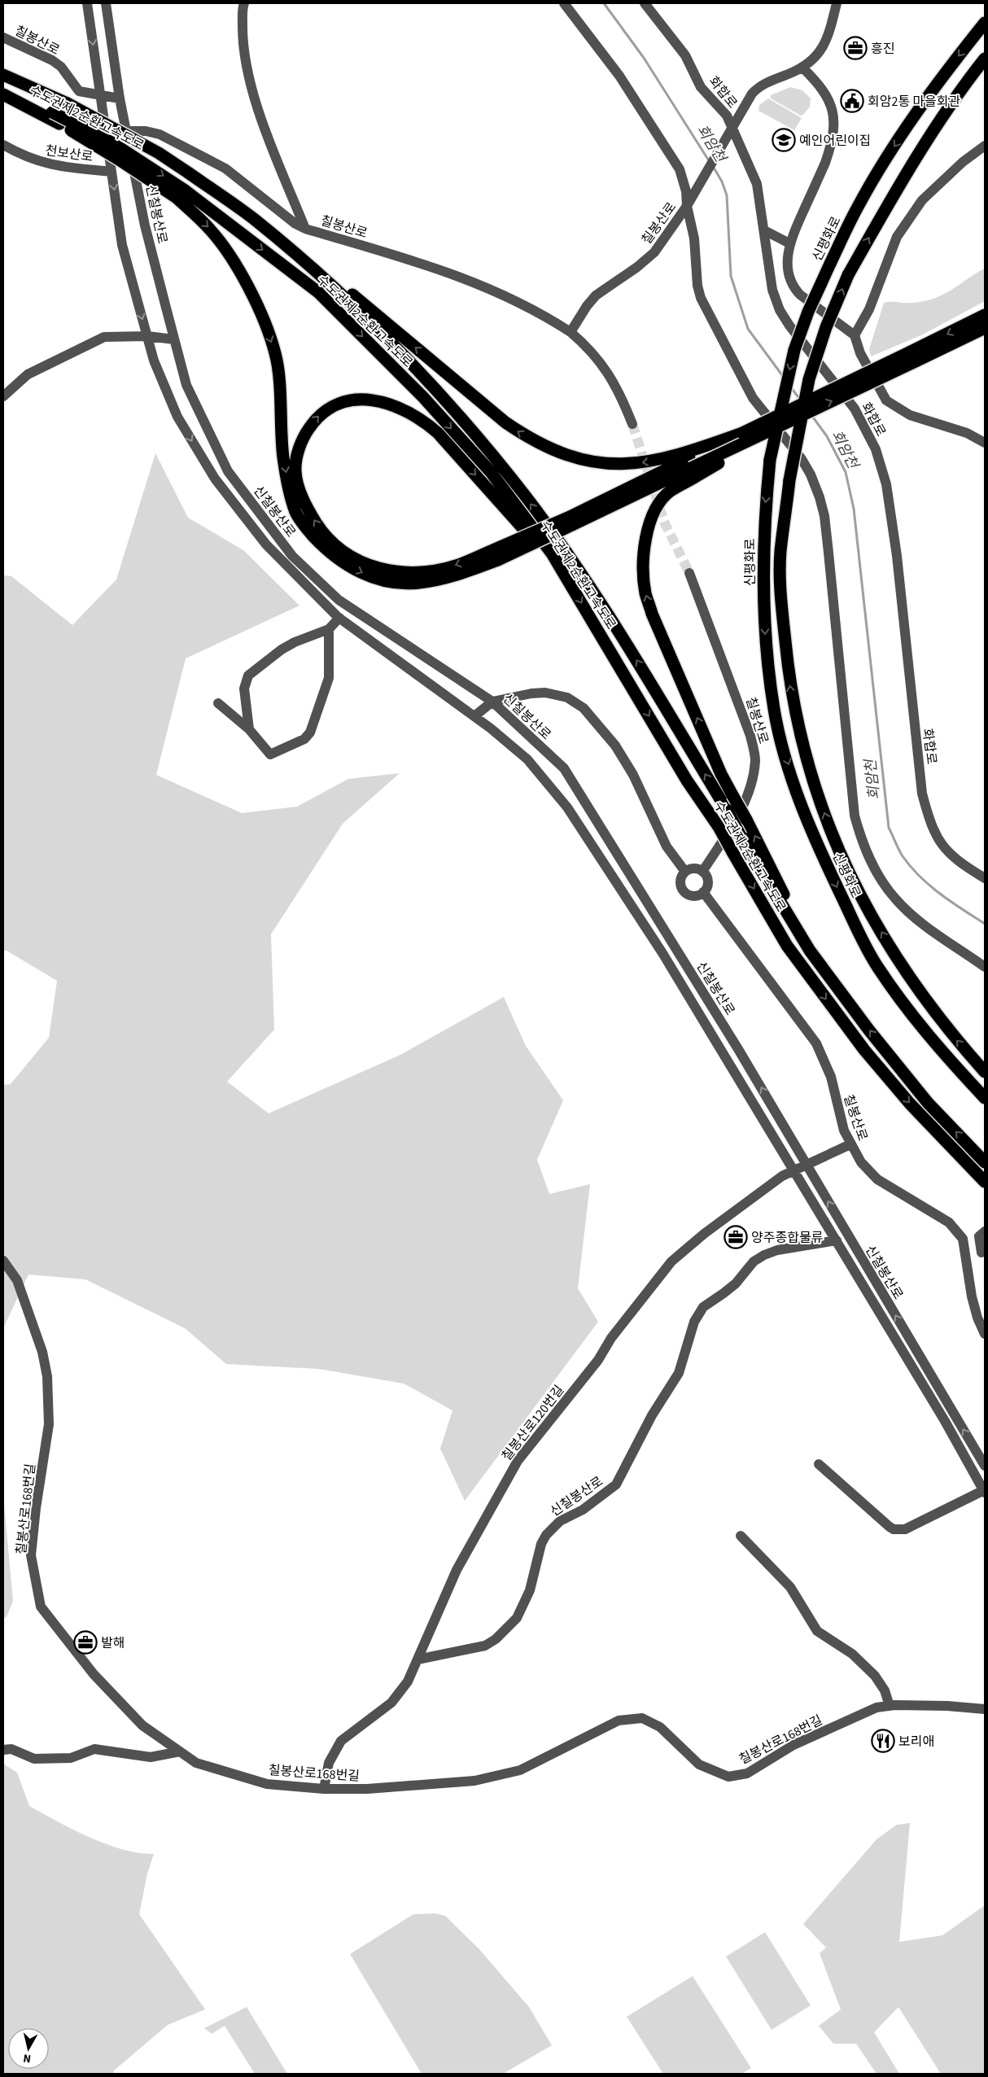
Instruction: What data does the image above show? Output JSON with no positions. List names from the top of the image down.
{
  "streets": {
    "highway": ["수도권제2순환고속도로", "신평화로"],
    "street": [
      "칠봉산로",
      "화합로",
      "천보산로",
      "신칠봉산로",
      "칠봉산로120번길",
      "칠봉산로168번길"
    ]
  },
  "crossings": [
    ["칠봉산로", "화합로"],
    ["칠봉산로", "신칠봉산로"],
    ["칠봉산로", "칠봉산로120번길"],
    ["천보산로", "신칠봉산로"],
    ["신칠봉산로", "칠봉산로120번길"],
    ["칠봉산로120번길", "칠봉산로168번길"]
  ],
  "water": ["회암천"],
  "places": {
    "office": ["흥진", "양주종합물류", "발해"],
    "public building": ["회암2통 마을회관"],
    "school or university": ["예인어린이집"],
    "restaurant": ["보리애"]
  },
  "north": "bottom"
}
